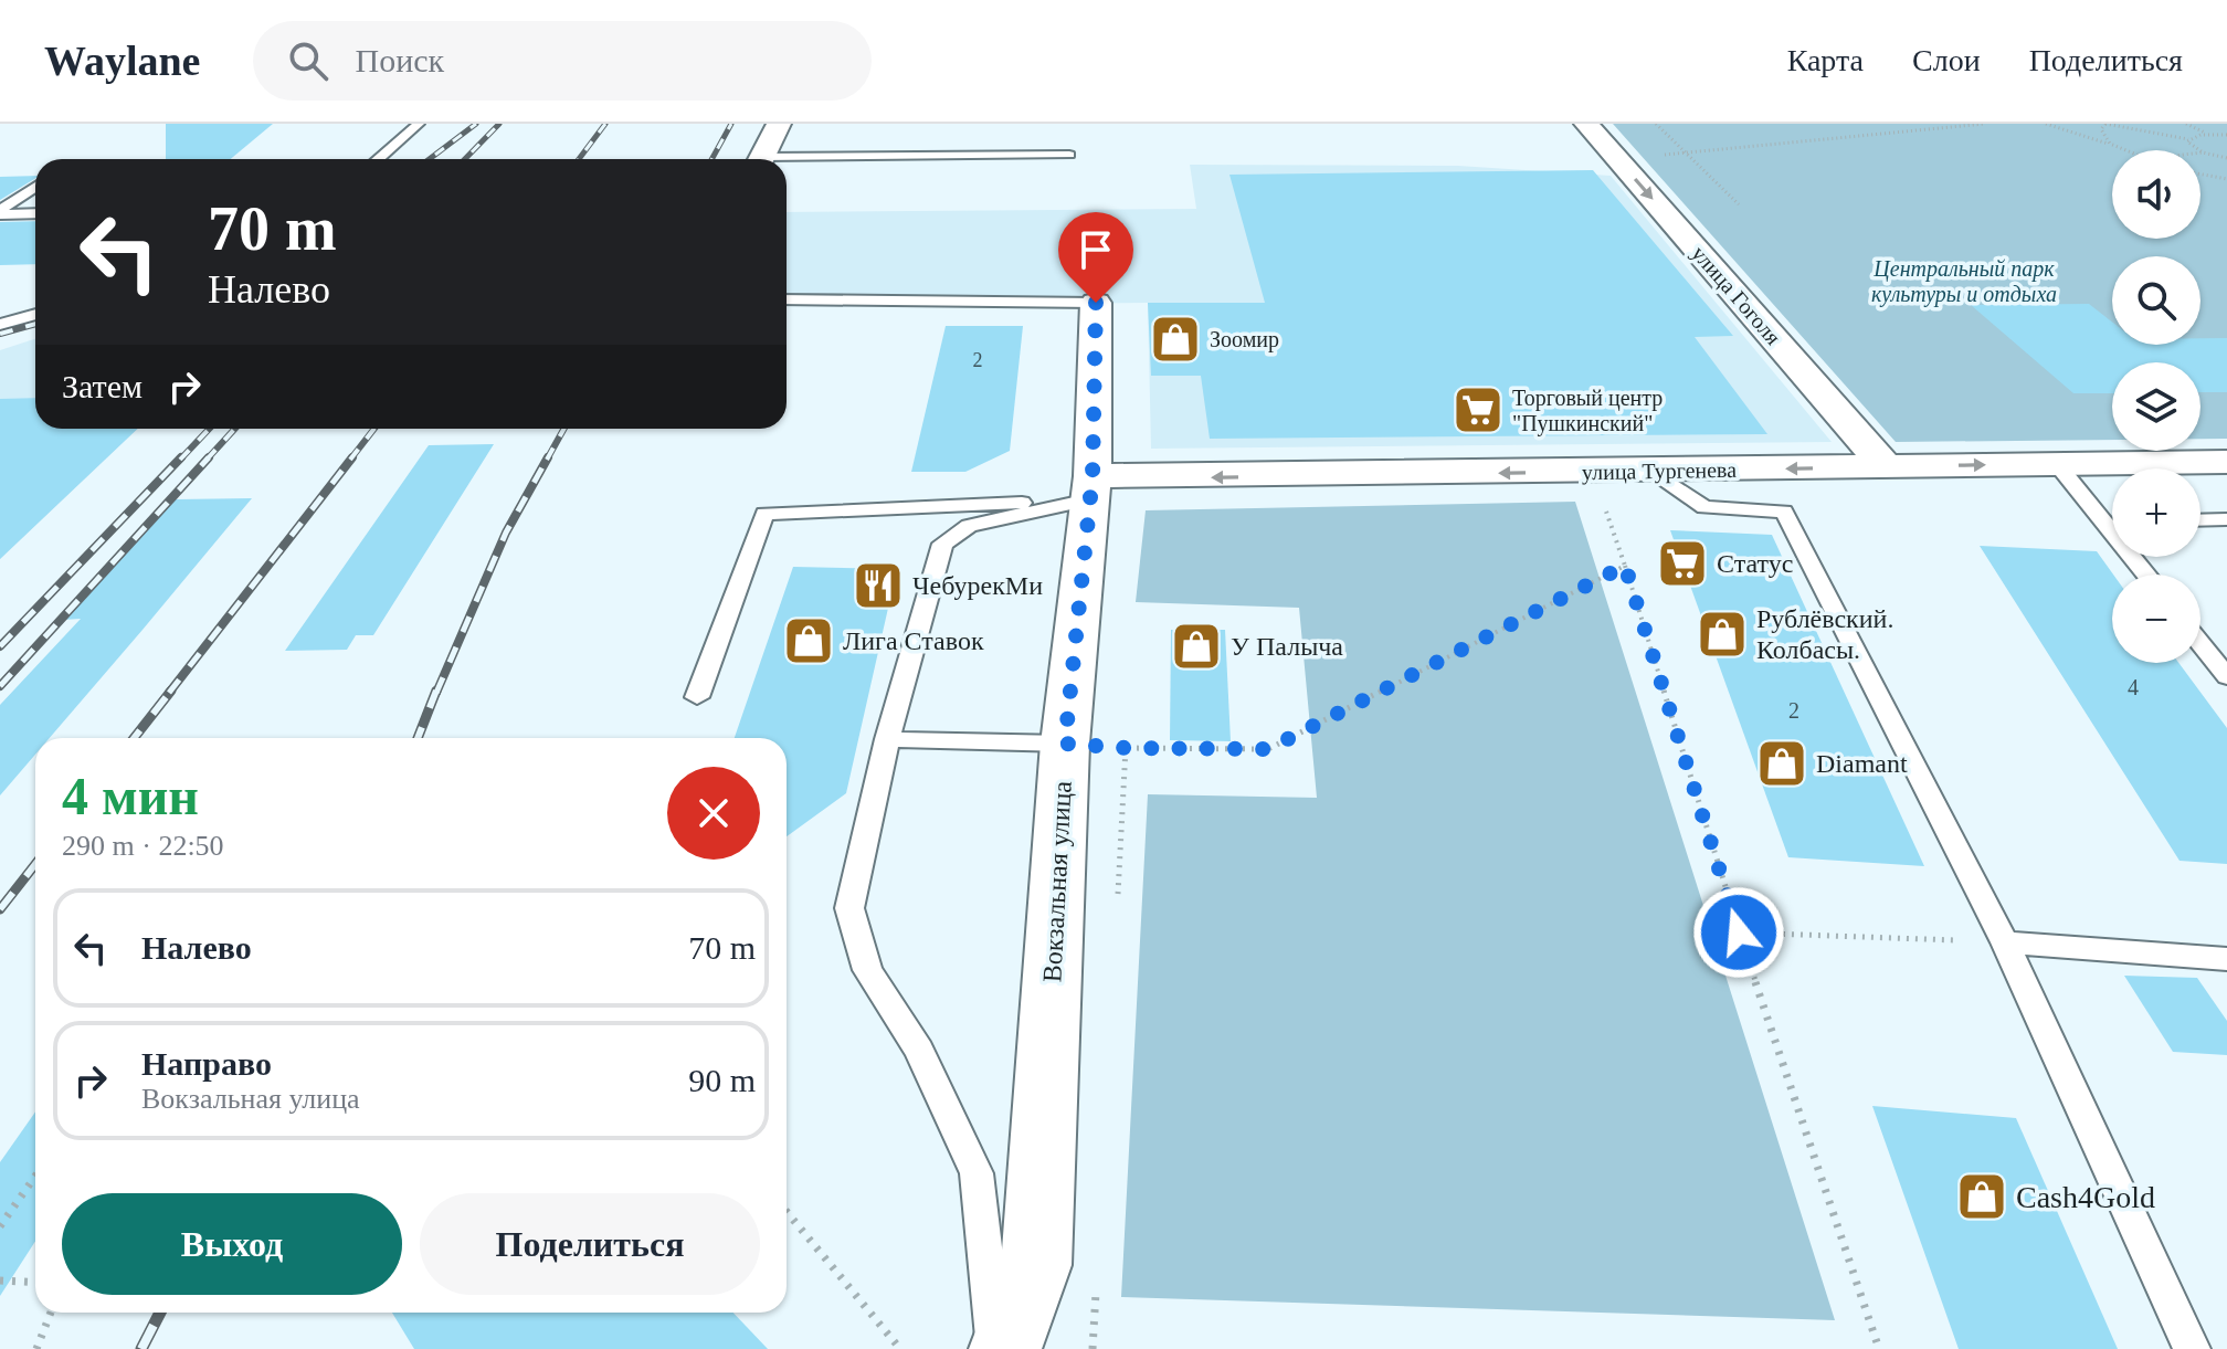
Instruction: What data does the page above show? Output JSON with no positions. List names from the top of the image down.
{
  "streets": {
    "street": ["улица Гоголя", "улица Тургенева", "Вокзальная улица"]
  },
  "crossings": [
    ["улица Гоголя", "улица Тургенева"],
    ["улица Тургенева", "Вокзальная улица"]
  ],
  "one_way": ["улица Гоголя"],
  "parks": ["Центральный парк культуры и отдыха"],
  "places": {
    "shop": [
      "Зоомир",
      "Рублёвский. Колбасы.",
      "Лига Ставок",
      "У Палыча",
      "Diamant",
      "Cash4Gold"
    ],
    "supermarket": ["Торговый центр \"Пушкинский\"", "Статус"],
    "restaurant": ["ЧебурекМи"]
  },
  "house_numbers": ["2", "4", "2"],
  "page": {
    "header": "Waylane",
    "search": "Поиск",
    "nav": ["Карта", "Слои", "Поделиться"],
    "map_buttons": ["+", "−"],
    "turn": ["70 m", "Налево"],
    "then": "Затем",
    "heading": ["4 мин", "290 m · 22:50"],
    "list": [
      {
        "name": "Налево",
        "value": "70 m"
      },
      {
        "name": "Направо",
        "note": "Вокзальная улица",
        "value": "90 m"
      }
    ],
    "buttons": ["Выход", "Поделиться"]
  }
}
